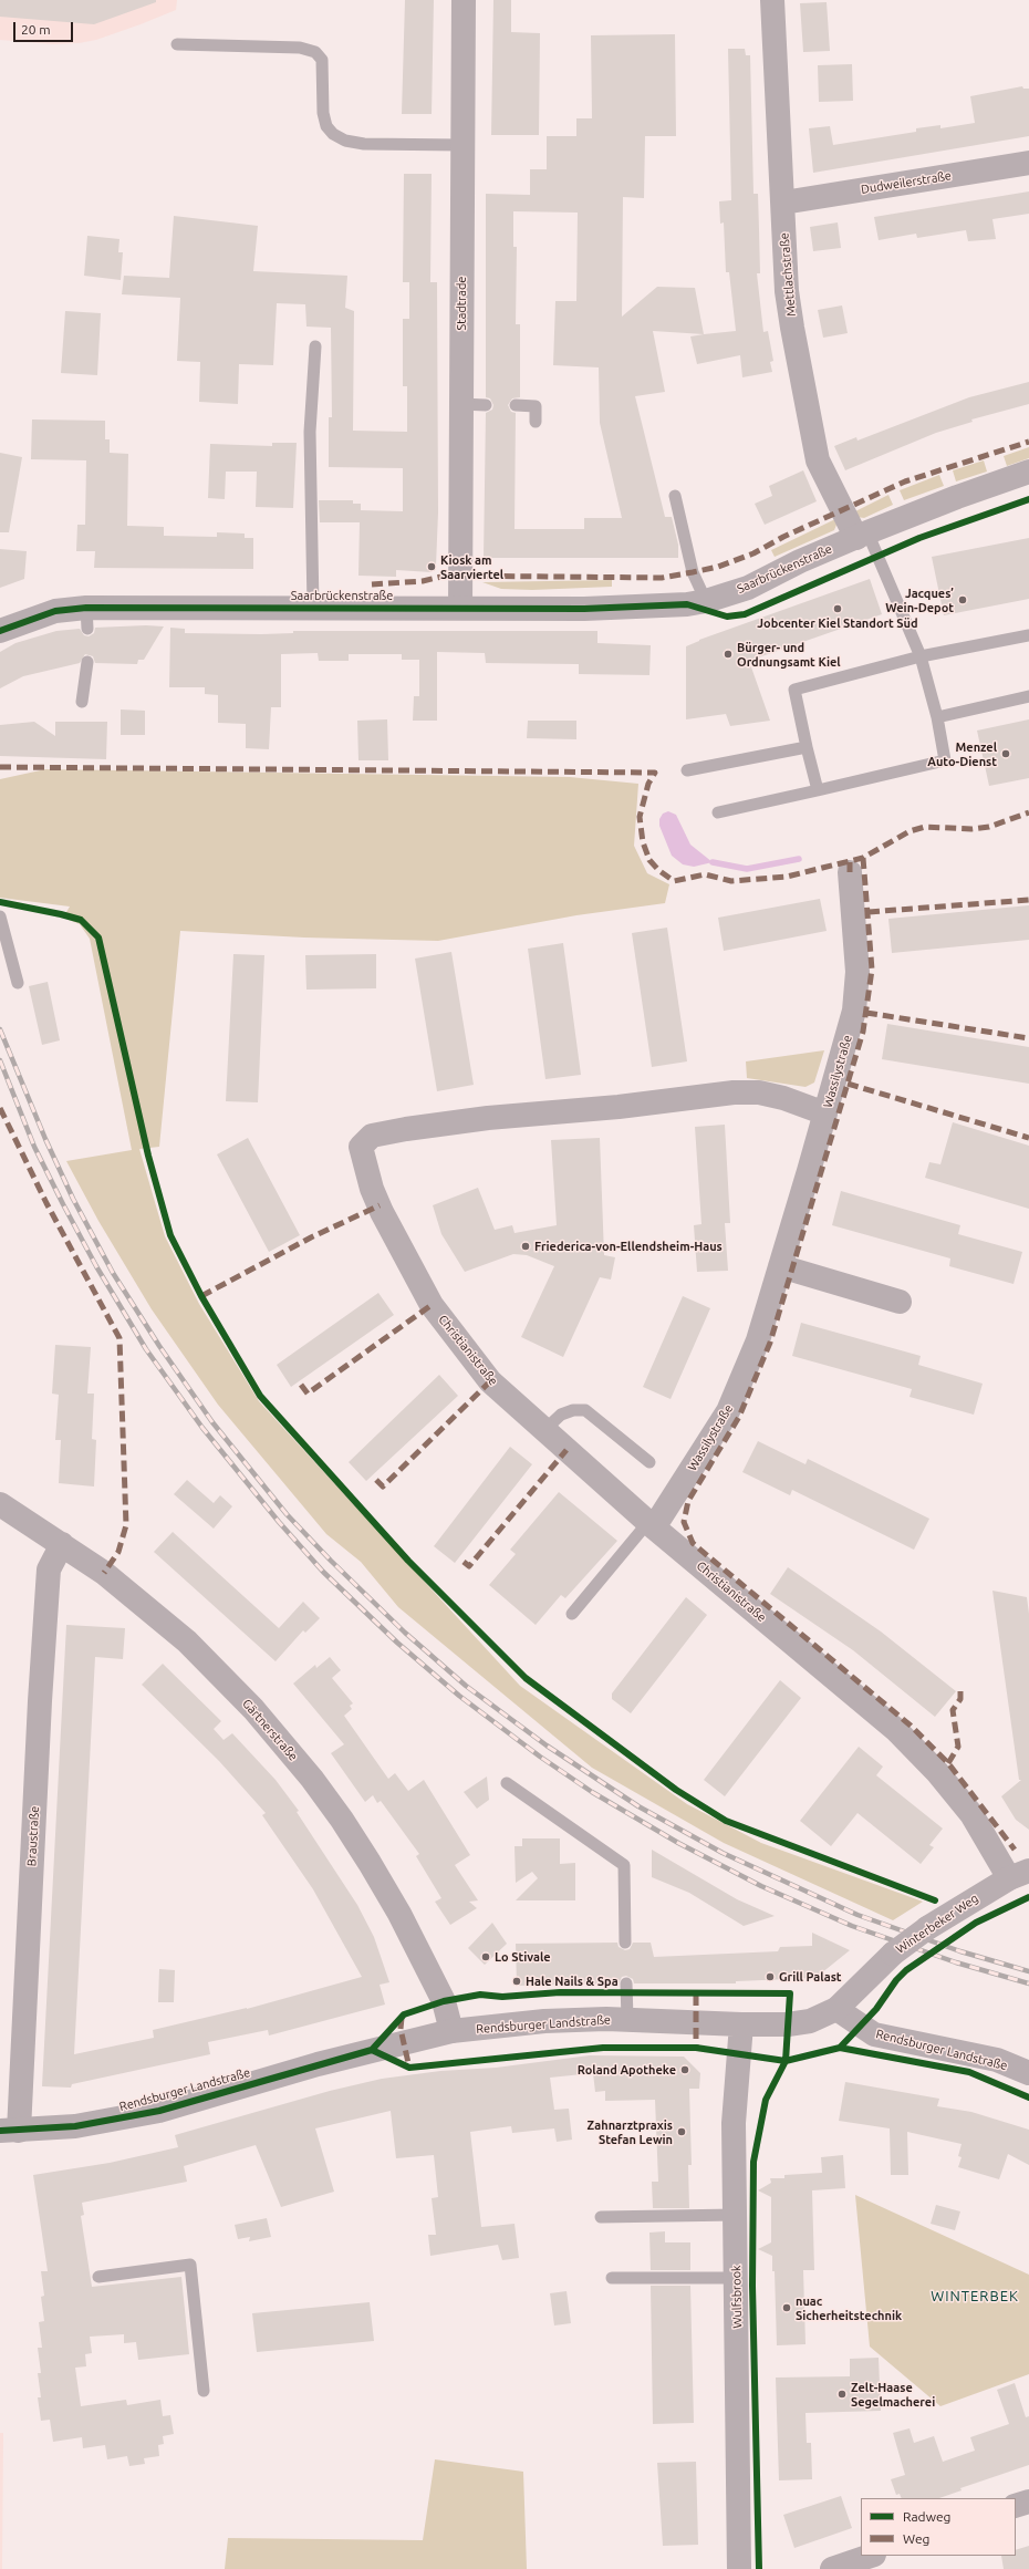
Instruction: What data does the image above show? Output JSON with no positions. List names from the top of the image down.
{
  "streets": {
    "street": [
      "Dudweilerstraße",
      "Mettlachstraße",
      "Stadtrade",
      "Saarbrückenstraße",
      "Wassilystraße",
      "Christianistraße",
      "Gärtnerstraße",
      "Braustraße",
      "Winterbeker Weg",
      "Rendsburger Landstraße",
      "Wulfsbrook"
    ]
  },
  "crossings": [
    ["Dudweilerstraße", "Mettlachstraße"],
    ["Mettlachstraße", "Saarbrückenstraße"],
    ["Stadtrade", "Saarbrückenstraße"],
    ["Wassilystraße", "Christianistraße"],
    ["Christianistraße", "Winterbeker Weg"],
    ["Gärtnerstraße", "Braustraße"],
    ["Gärtnerstraße", "Rendsburger Landstraße"],
    ["Braustraße", "Rendsburger Landstraße"],
    ["Winterbeker Weg", "Rendsburger Landstraße"],
    ["Rendsburger Landstraße", "Wulfsbrook"]
  ],
  "districts": ["WINTERBEK"],
  "places": [
    "Kiosk am Saarviertel",
    "Jacques’ Wein-Depot",
    "Jobcenter Kiel Standort Süd",
    "Bürger- und Ordnungsamt Kiel",
    "Menzel Auto-Dienst",
    "Friederica-von-Ellendsheim-Haus",
    "Lo Stivale",
    "Grill Palast",
    "Hale Nails & Spa",
    "Roland Apotheke",
    "Zahnarztpraxis Stefan Lewin",
    "nuac Sicherheitstechnik",
    "Zelt-Haase Segelmacherei"
  ],
  "legend": ["Radweg", "Weg"],
  "scale_bar": "20 m"
}
